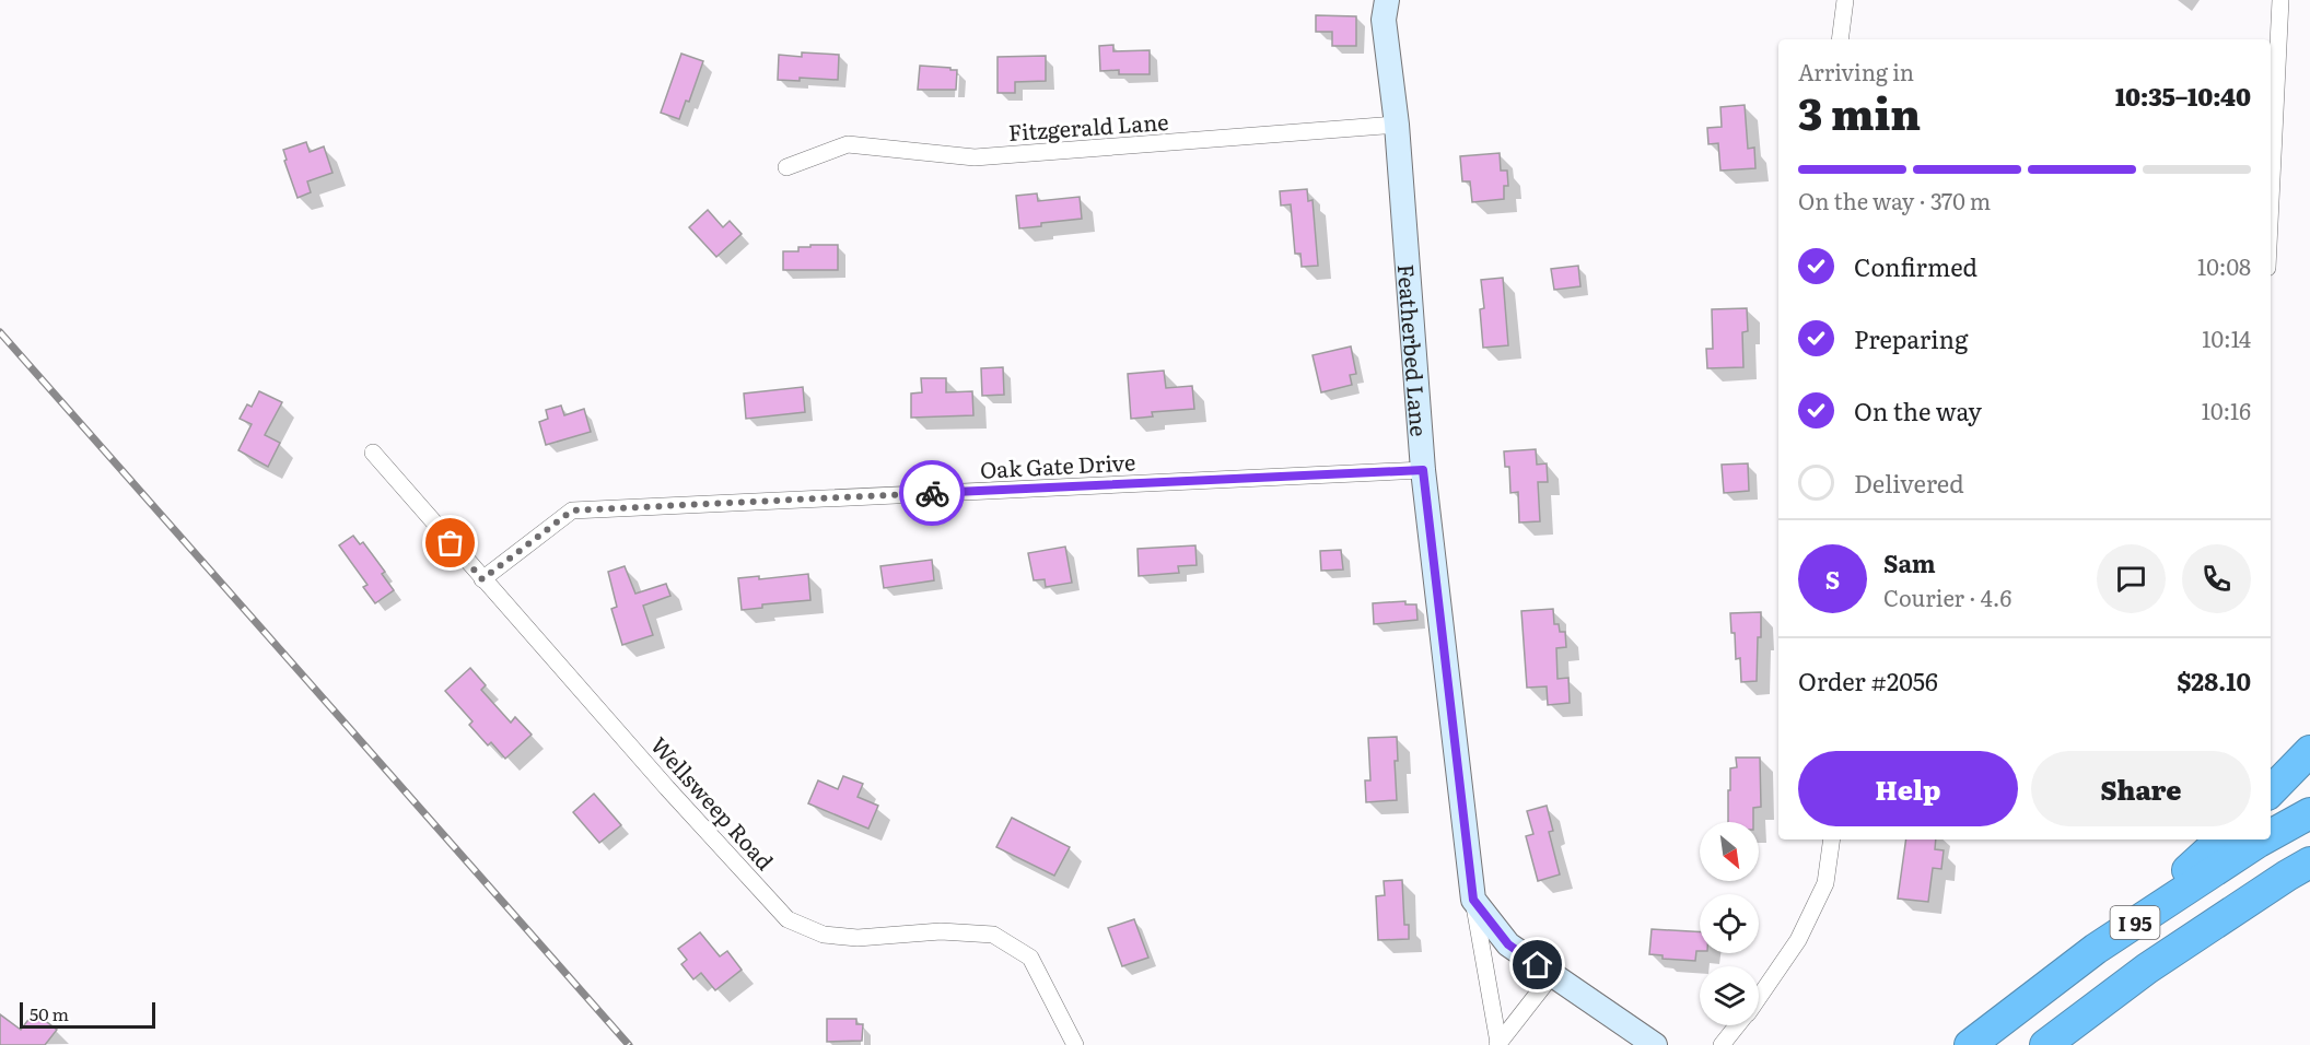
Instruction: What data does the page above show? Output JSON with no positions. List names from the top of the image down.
{
  "streets": {
    "highway": ["I 95"],
    "street": [
      "Fitzgerald Lane",
      "Featherbed Lane",
      "Oak Gate Drive",
      "Wellsweep Road"
    ]
  },
  "crossings": [
    ["Fitzgerald Lane", "Featherbed Lane"],
    ["Featherbed Lane", "Oak Gate Drive"],
    ["Oak Gate Drive", "Wellsweep Road"]
  ],
  "scale_bar": "50 m",
  "north": "bottom right",
  "page": {
    "heading": ["3 min", "Arriving in", "10:35–10:40"],
    "panel": [
      "Sam",
      "Courier · 4.6",
      "Order #2056",
      "$28.10"
    ],
    "bar": "On the way · 370 m",
    "list": [
      ["Confirmed", "10:08"],
      ["Preparing", "10:14"],
      ["On the way", "10:16"],
      "Delivered"
    ],
    "round": "S",
    "buttons": ["Help", "Share"],
    "scale": "50 m"
  }
}
